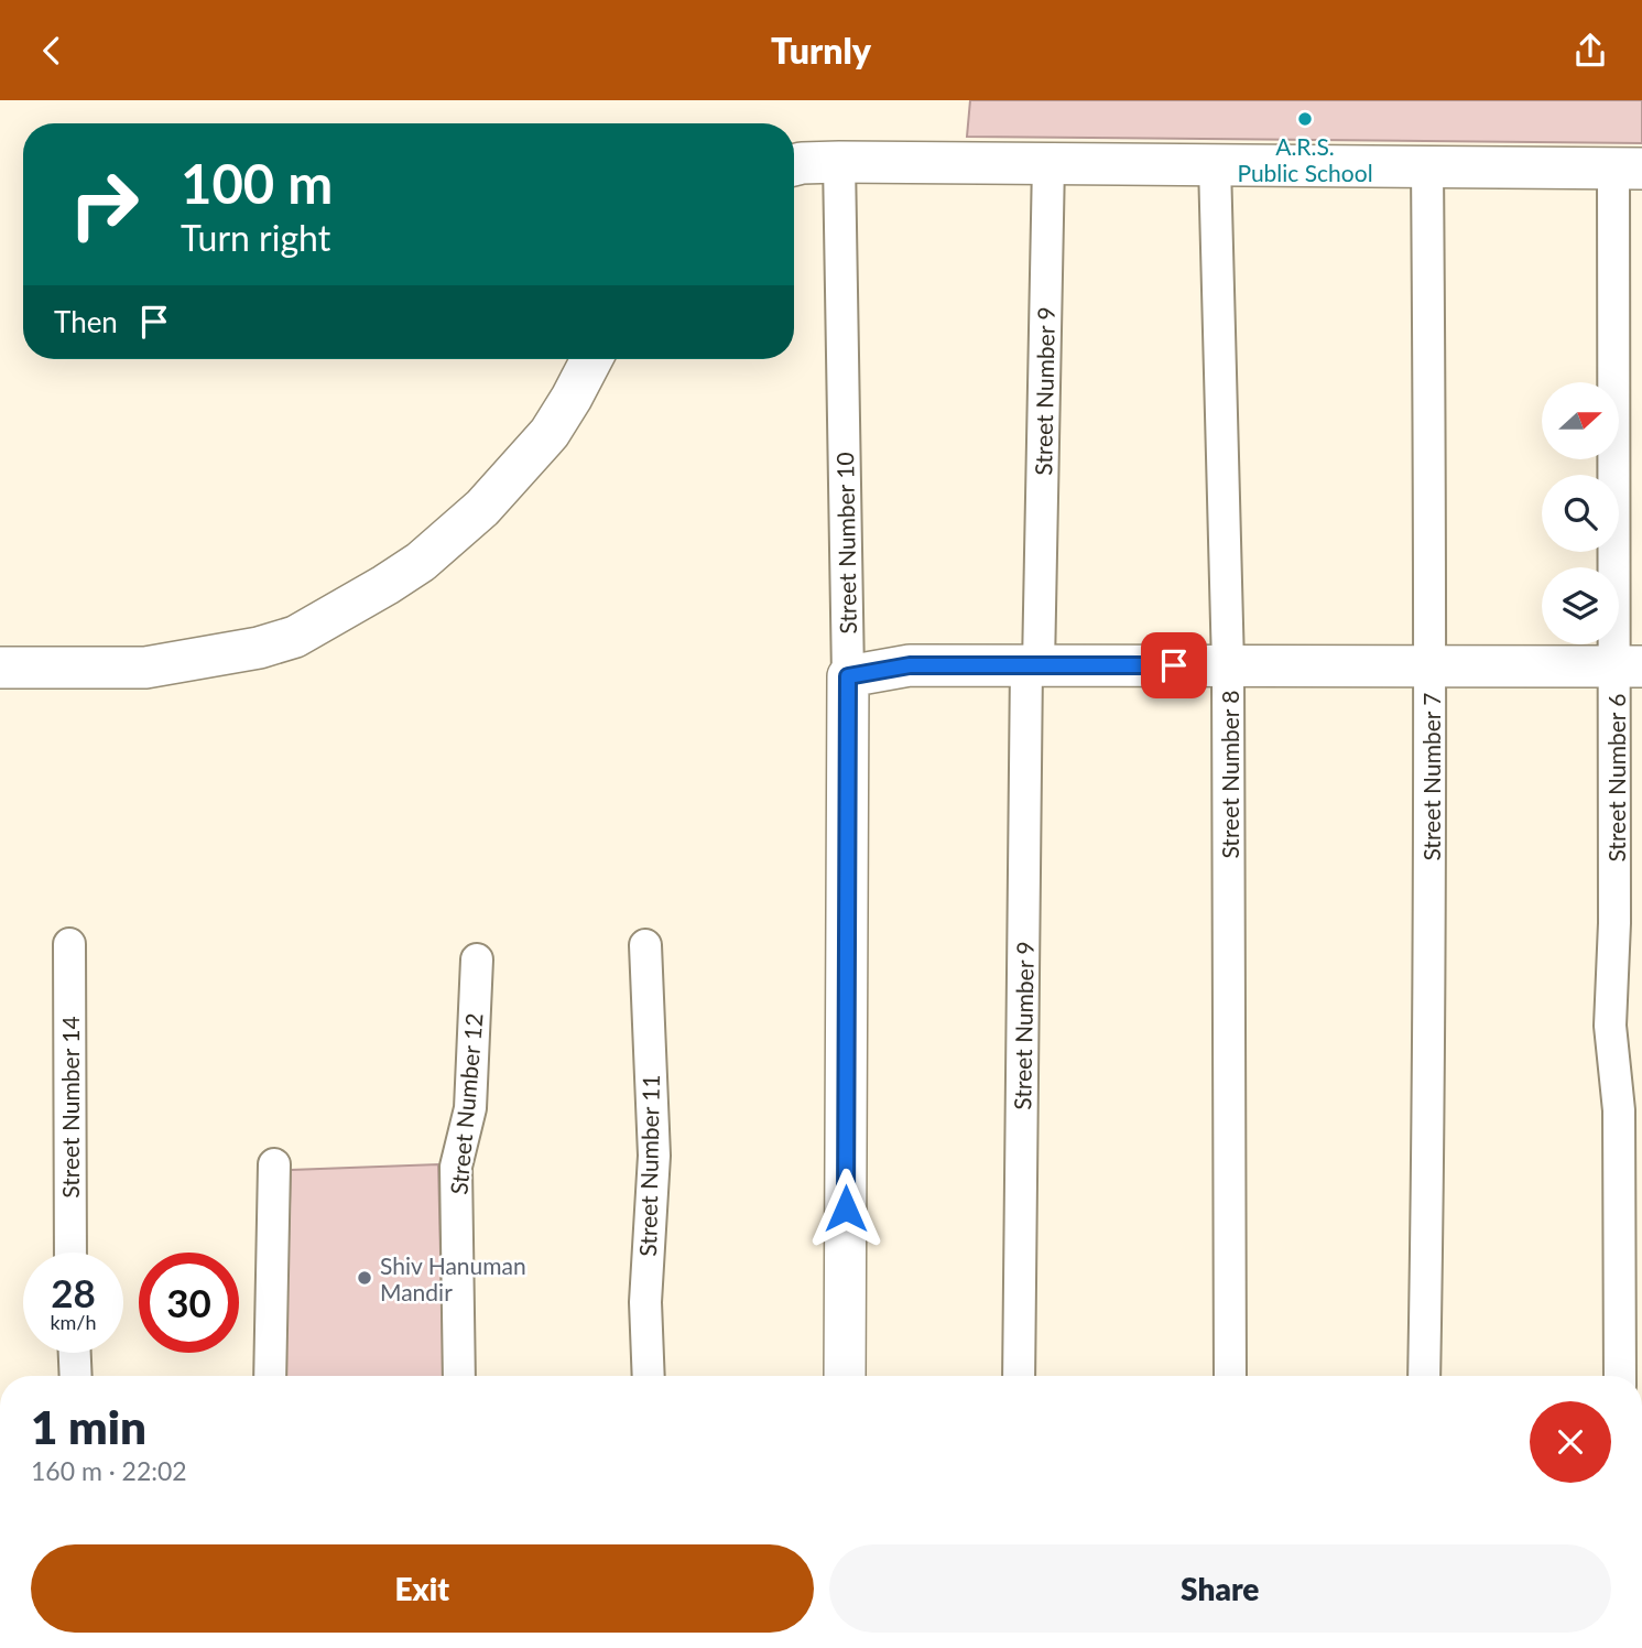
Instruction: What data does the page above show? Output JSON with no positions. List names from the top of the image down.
{
  "streets": {
    "street": [
      "Street Number 9",
      "Street Number 10",
      "Street Number 8",
      "Street Number 7",
      "Street Number 6",
      "Street Number 12",
      "Street Number 14",
      "Street Number 11"
    ]
  },
  "places": ["A.R.S. Public School", "Shiv Hanuman Mandir"],
  "north": "right",
  "page": {
    "header": "Turnly",
    "turn": ["100 m", "Turn right"],
    "then": "Then",
    "speed": "28 km/h",
    "limit": "30",
    "heading": ["1 min", "160 m · 22:02"],
    "buttons": ["Exit", "Share"]
  }
}
